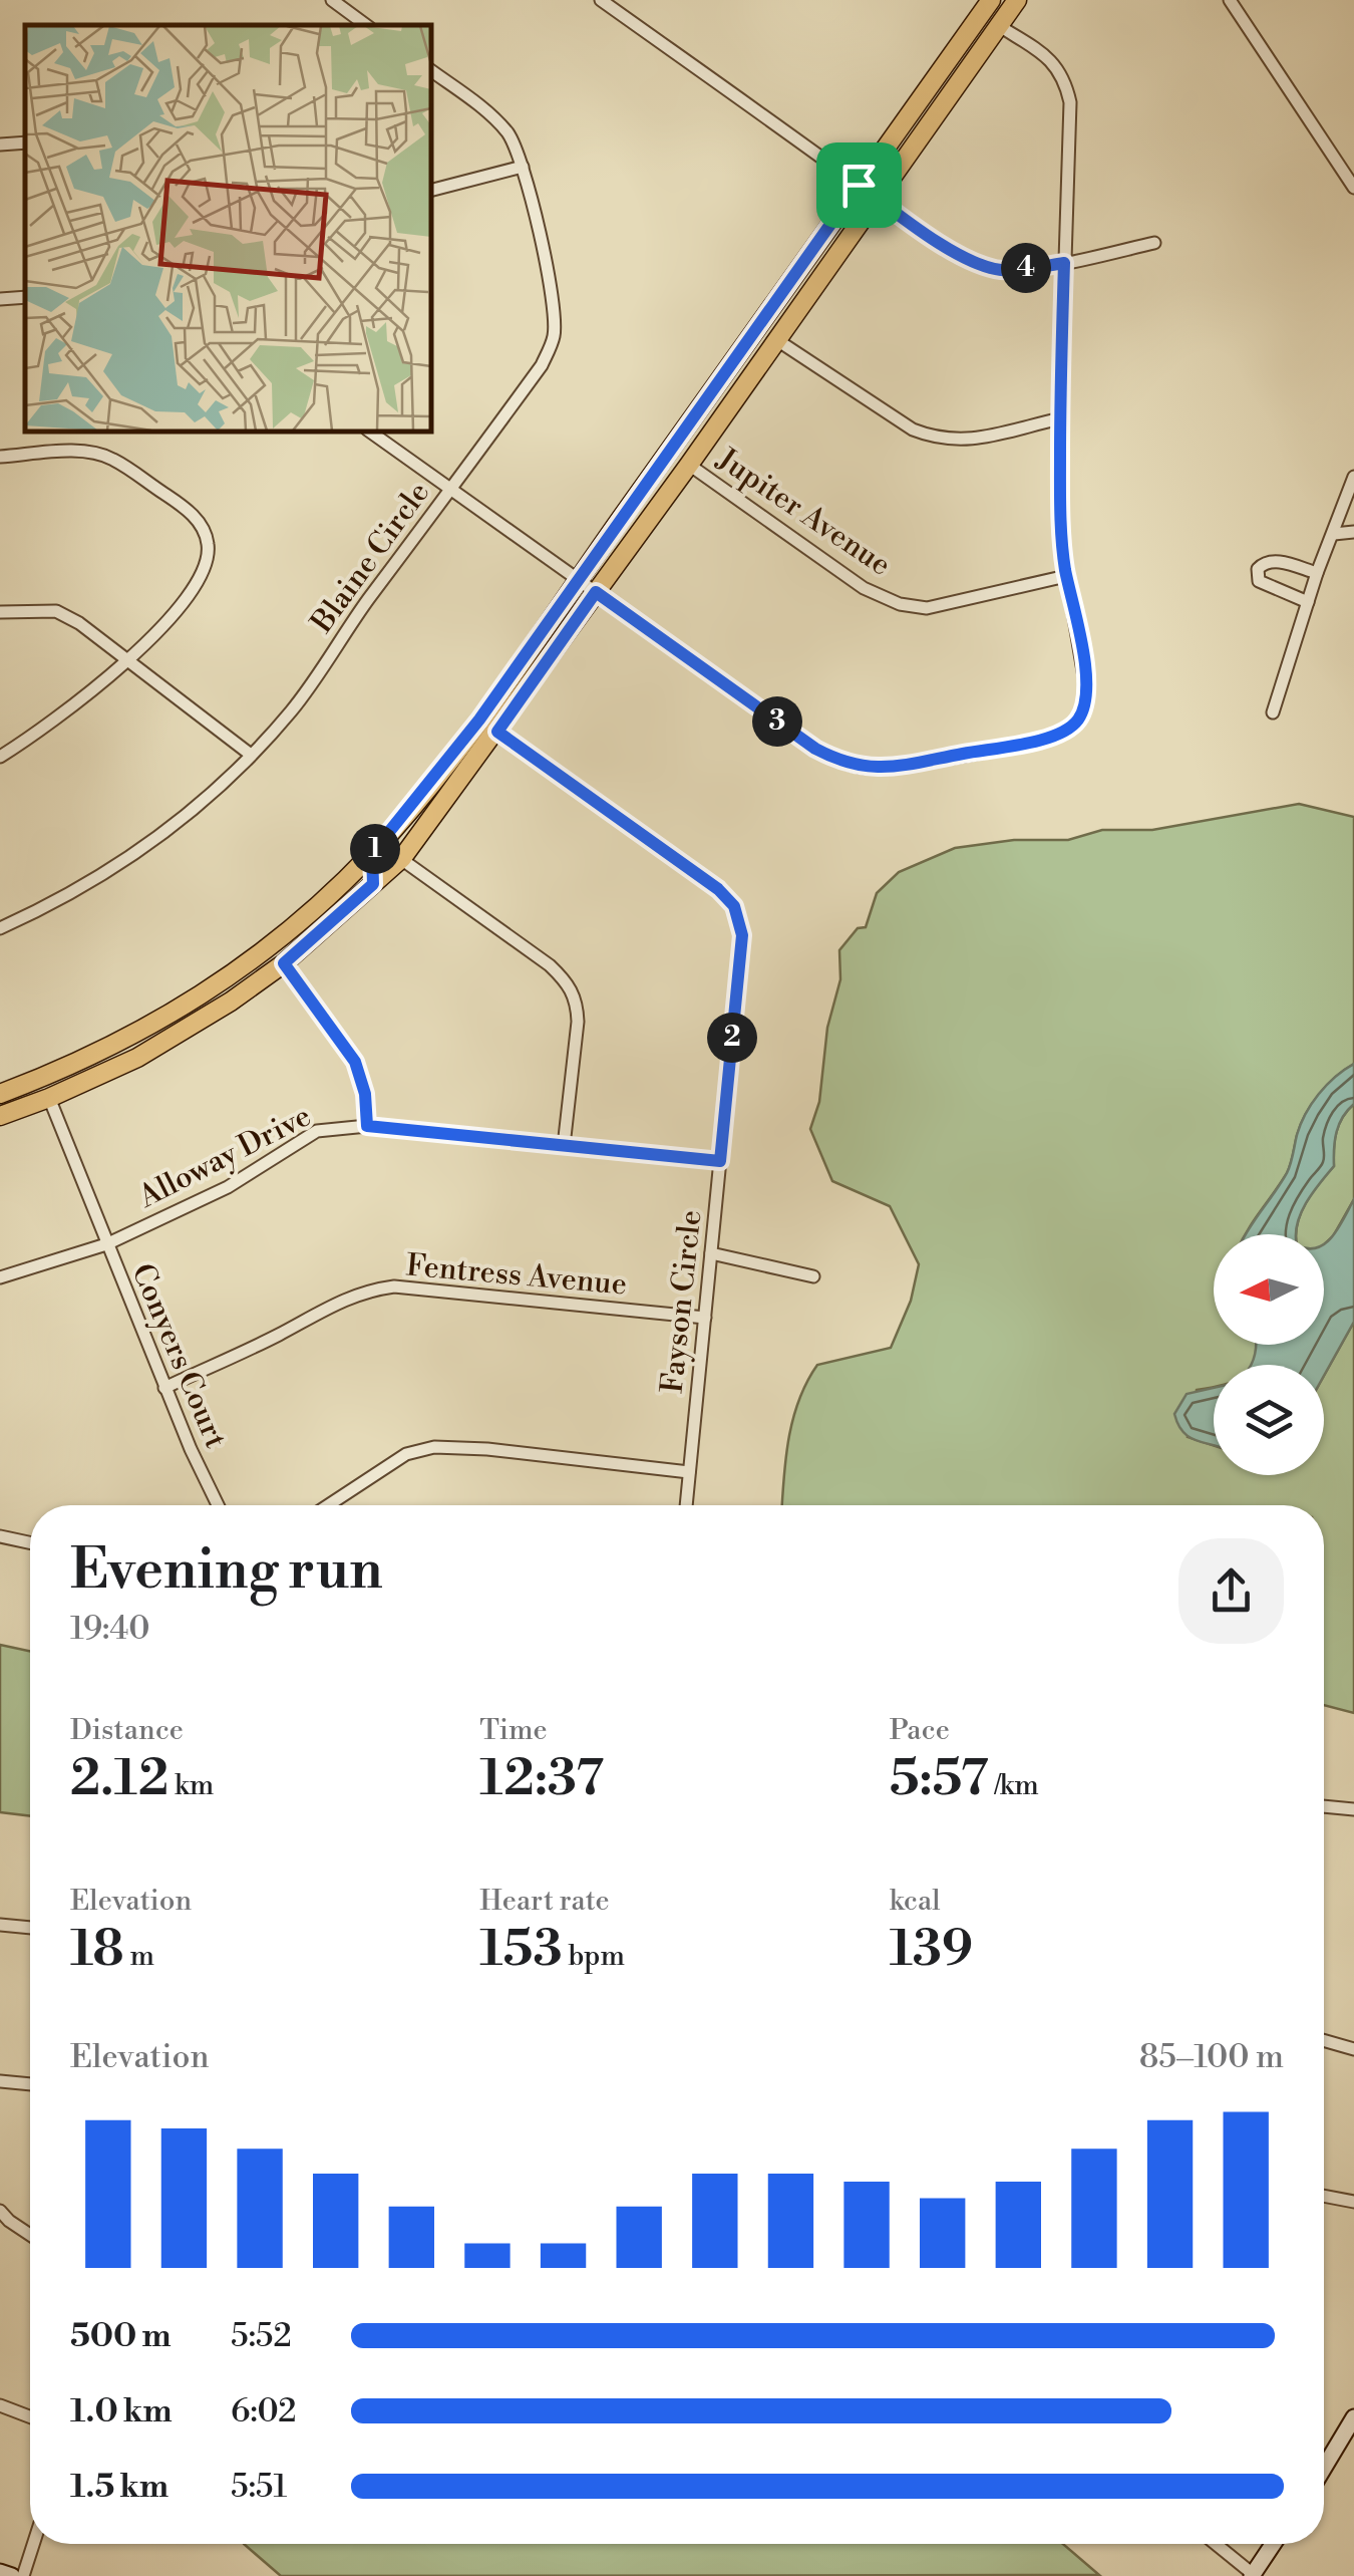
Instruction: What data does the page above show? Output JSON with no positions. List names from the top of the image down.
{
  "streets": {
    "street": [
      "Jupiter Avenue",
      "Blaine Circle",
      "Alloway Drive",
      "Fentress Avenue",
      "Fayson Circle",
      "Conyers Court"
    ]
  },
  "crossings": [
    ["Alloway Drive", "Fayson Circle"],
    ["Alloway Drive", "Conyers Court"],
    ["Fentress Avenue", "Fayson Circle"],
    ["Fentress Avenue", "Conyers Court"]
  ],
  "north": "left",
  "page": {
    "pins": [
      "4",
      "3",
      "1",
      "2"
    ],
    "heading": ["Evening run", "19:40"],
    "stats": [
      ["Distance", "2.12 km"],
      ["Time", "12:37"],
      ["Pace", "5:57 /km"],
      ["Elevation", "18 m"],
      ["Heart rate", "153 bpm"],
      ["kcal", "139"]
    ],
    "chart": ["Elevation", "85–100 m"],
    "list": [
      {
        "name": "500 m",
        "note": "5:52"
      },
      {
        "name": "1.0 km",
        "note": "6:02"
      },
      {
        "name": "1.5 km",
        "note": "5:51"
      }
    ]
  }
}
